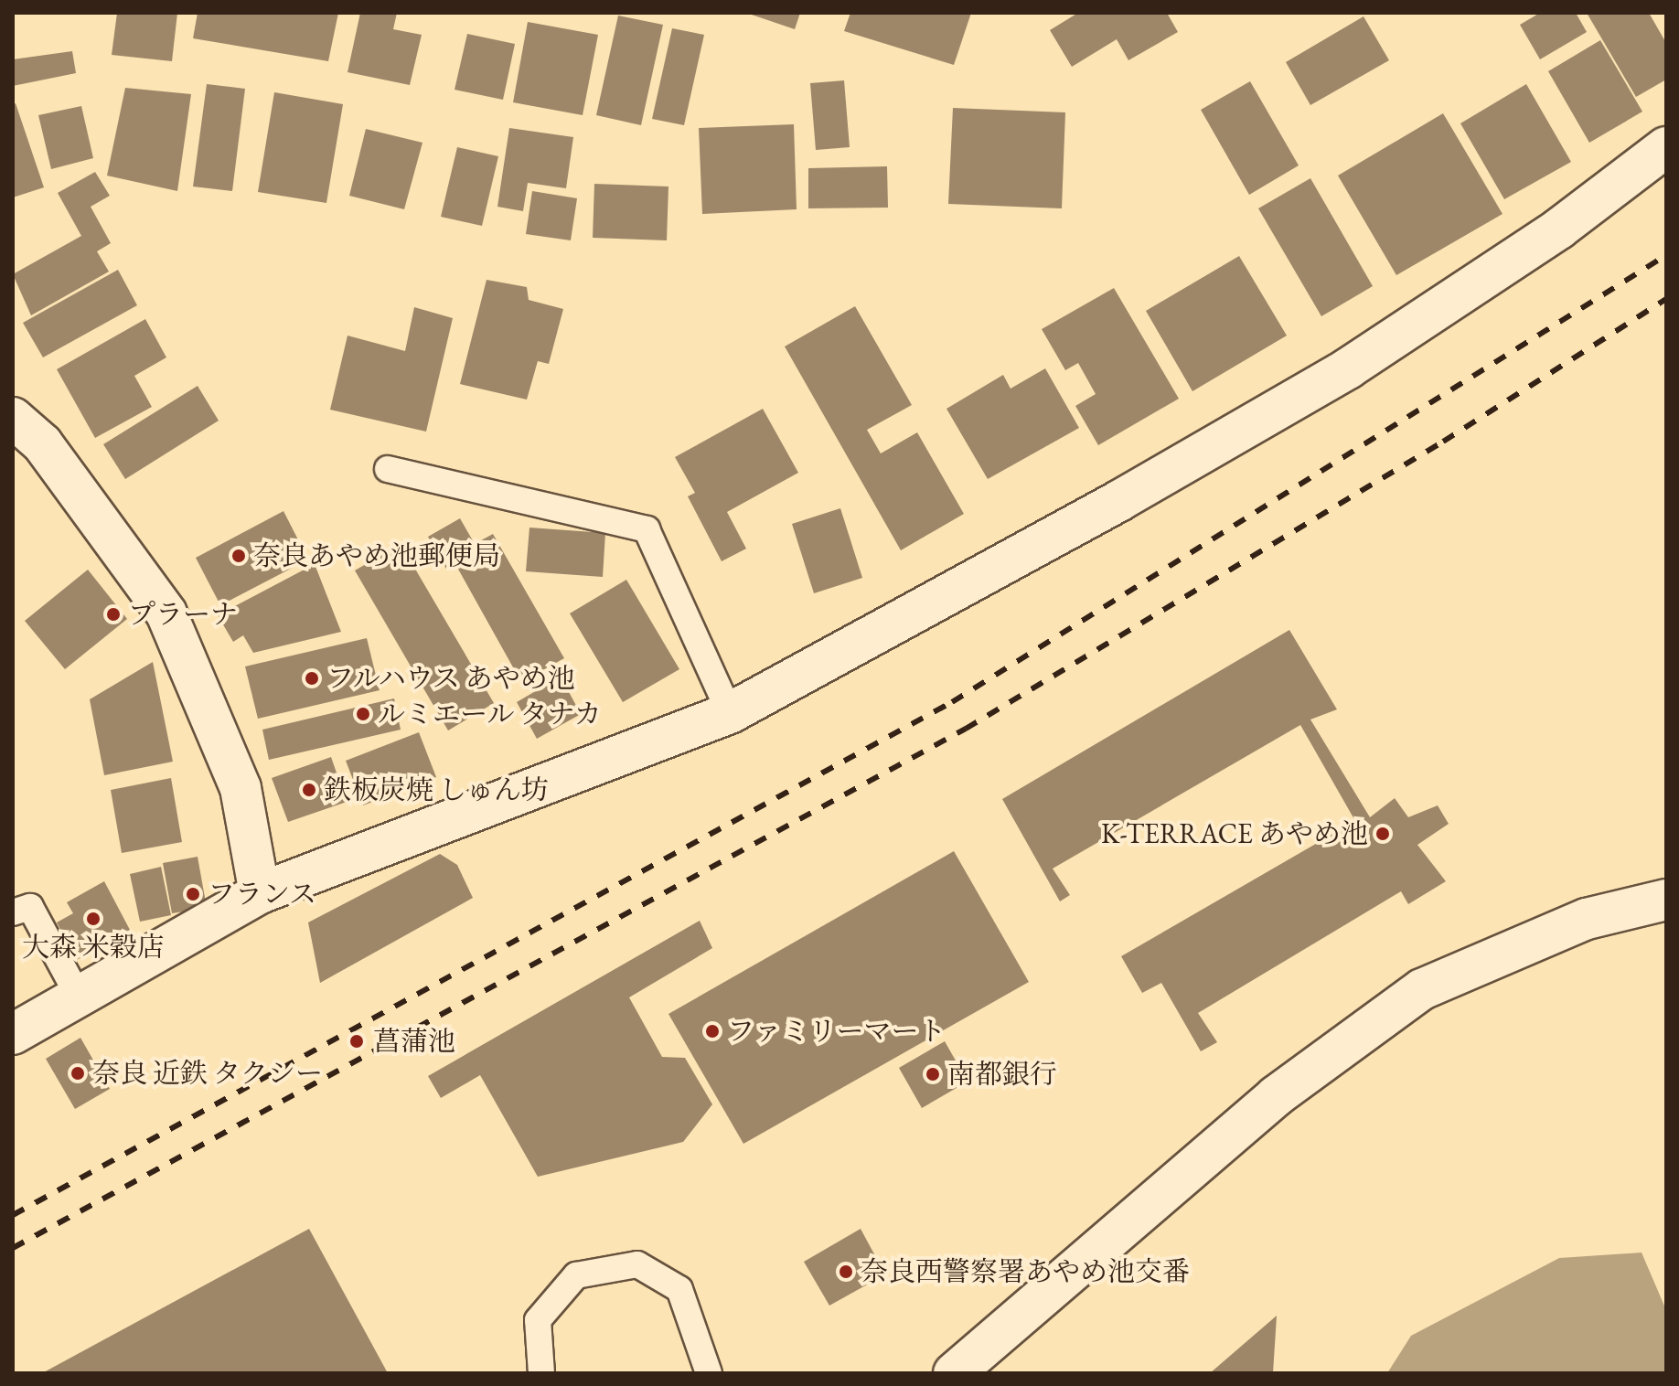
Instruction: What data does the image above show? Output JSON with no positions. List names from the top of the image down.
{
  "places": [
    "奈良あやめ池郵便局",
    "プラーナ",
    "フルハウス あやめ池",
    "ルミエール タナカ",
    "鉄板炭焼 しゅん坊",
    "K-TERRACE あやめ池",
    "フランス",
    "大森 米穀店",
    "ファミリーマート",
    "菖蒲池",
    "奈良 近鉄 タクシー",
    "南都銀行",
    "奈良西警察署あやめ池交番"
  ]
}
